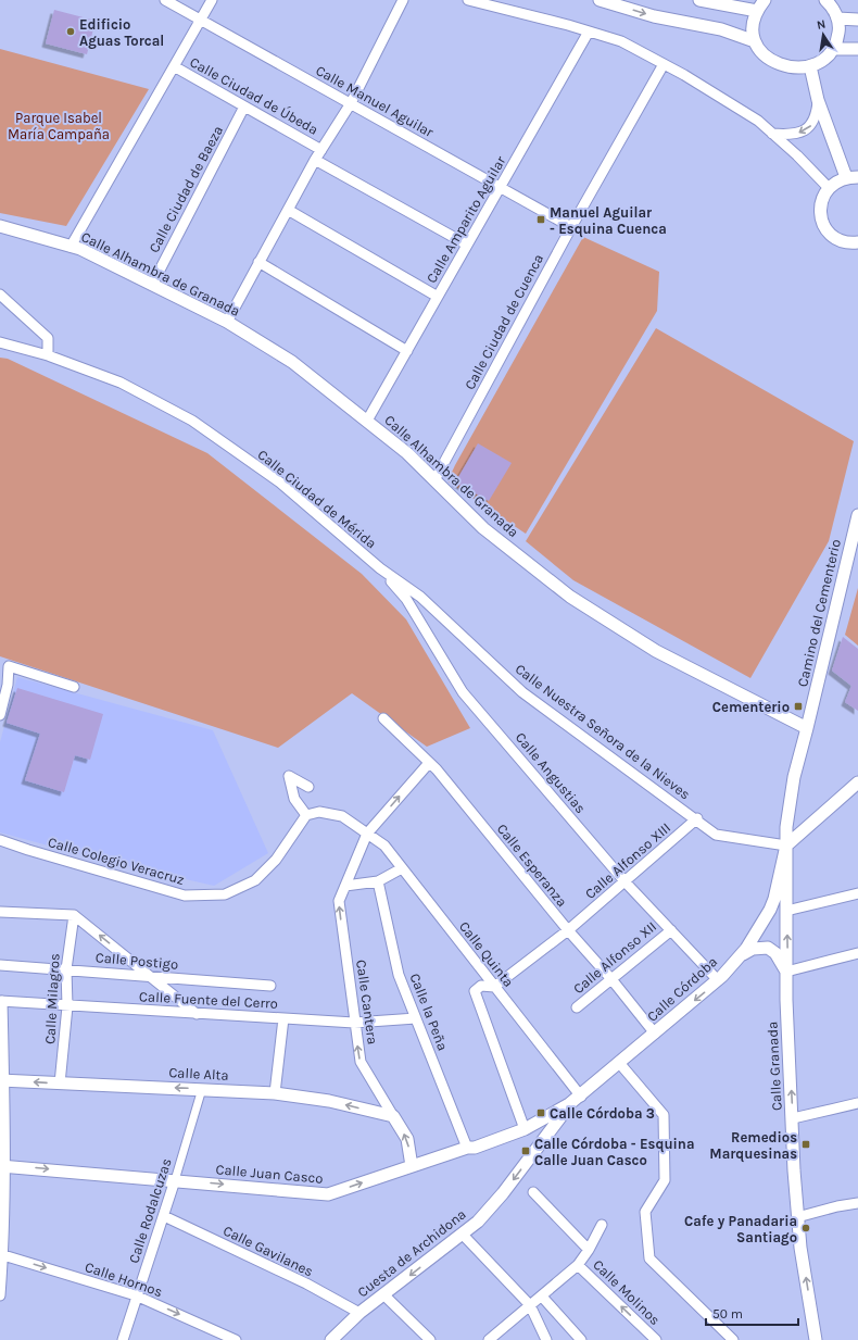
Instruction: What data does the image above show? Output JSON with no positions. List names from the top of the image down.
{
  "streets": {
    "street": [
      "Calle Ciudad de Úbeda",
      "Calle Manuel Aguilar",
      "Calle Ciudad de Baeza",
      "Calle Amparito Aguilar",
      "Calle Alhambra de Granada",
      "Calle Ciudad de Cuenca",
      "Calle Ciudad de Mérida",
      "Camino del Cementerio",
      "Calle Nuestra Señora de la Nieves",
      "Calle Angustias",
      "Calle Colegio Veracruz",
      "Calle Alfonso XIII",
      "Calle Esperanza",
      "Calle Quinta",
      "Calle Alfonso XII",
      "Calle Postigo",
      "Calle Córdoba",
      "Calle Milagros",
      "Calle Fuente del Cerro",
      "Calle Cantera",
      "Calle la Peña",
      "Calle Granada",
      "Calle Alta",
      "Calle Juan Casco",
      "Calle Rodalcuzas",
      "Calle Gavilanes",
      "Cuesta de Archidona",
      "Calle Hornos",
      "Calle Molinos"
    ]
  },
  "crossings": [
    ["Calle Ciudad de Úbeda", "Calle Ciudad de Baeza"],
    ["Calle Manuel Aguilar", "Calle Amparito Aguilar"],
    ["Calle Manuel Aguilar", "Calle Ciudad de Cuenca"],
    ["Calle Ciudad de Baeza", "Calle Alhambra de Granada"],
    ["Calle Amparito Aguilar", "Calle Alhambra de Granada"],
    ["Calle Alhambra de Granada", "Calle Ciudad de Cuenca"],
    ["Calle Alhambra de Granada", "Camino del Cementerio"],
    ["Calle Ciudad de Mérida", "Calle Nuestra Señora de la Nieves"],
    ["Calle Ciudad de Mérida", "Calle Angustias"],
    ["Camino del Cementerio", "Calle Nuestra Señora de la Nieves"],
    ["Camino del Cementerio", "Calle Córdoba"],
    ["Camino del Cementerio", "Calle Granada"],
    ["Calle Nuestra Señora de la Nieves", "Calle Angustias"],
    ["Calle Nuestra Señora de la Nieves", "Calle Alfonso XIII"],
    ["Calle Nuestra Señora de la Nieves", "Calle Córdoba"],
    ["Calle Nuestra Señora de la Nieves", "Calle Granada"],
    ["Calle Angustias", "Calle Alfonso XIII"],
    ["Calle Angustias", "Calle Alfonso XII"],
    ["Calle Angustias", "Calle Córdoba"],
    ["Calle Alfonso XIII", "Calle Esperanza"],
    ["Calle Alfonso XIII", "Calle Quinta"],
    ["Calle Esperanza", "Calle Alfonso XII"],
    ["Calle Esperanza", "Calle Córdoba"],
    ["Calle Esperanza", "Calle Cantera"],
    ["Calle Quinta", "Calle Córdoba"],
    ["Calle Quinta", "Calle Cantera"],
    ["Calle Postigo", "Calle Milagros"],
    ["Calle Córdoba", "Calle Granada"],
    ["Calle Córdoba", "Calle Juan Casco"],
    ["Calle Córdoba", "Cuesta de Archidona"],
    ["Calle Milagros", "Calle Fuente del Cerro"],
    ["Calle Milagros", "Calle Alta"],
    ["Calle Fuente del Cerro", "Calle Cantera"],
    ["Calle Fuente del Cerro", "Calle la Peña"],
    ["Calle Cantera", "Calle Alta"],
    ["Calle Cantera", "Calle Juan Casco"],
    ["Calle la Peña", "Calle Juan Casco"],
    ["Calle Alta", "Calle Rodalcuzas"],
    ["Calle Juan Casco", "Calle Rodalcuzas"],
    ["Calle Juan Casco", "Cuesta de Archidona"],
    ["Calle Rodalcuzas", "Calle Gavilanes"],
    ["Calle Rodalcuzas", "Calle Hornos"],
    ["Calle Gavilanes", "Cuesta de Archidona"]
  ],
  "one_way": [
    "Calle Cantera",
    "Calle Granada",
    "Calle Alta",
    "Calle Juan Casco",
    "Calle Hornos"
  ],
  "parks": ["Parque Isabel María Campaña"],
  "places": {
    "other": ["Edificio Aguas Torcal", "Cafe y Panadaria Santiago"],
    "transit": [
      "Manuel Aguilar - Esquina Cuenca",
      "Cementerio",
      "Calle Córdoba 3",
      "Remedios Marquesinas",
      "Calle Córdoba - Esquina Calle Juan Casco"
    ]
  },
  "scale_bar": "50 m",
  "north": "top"
}
